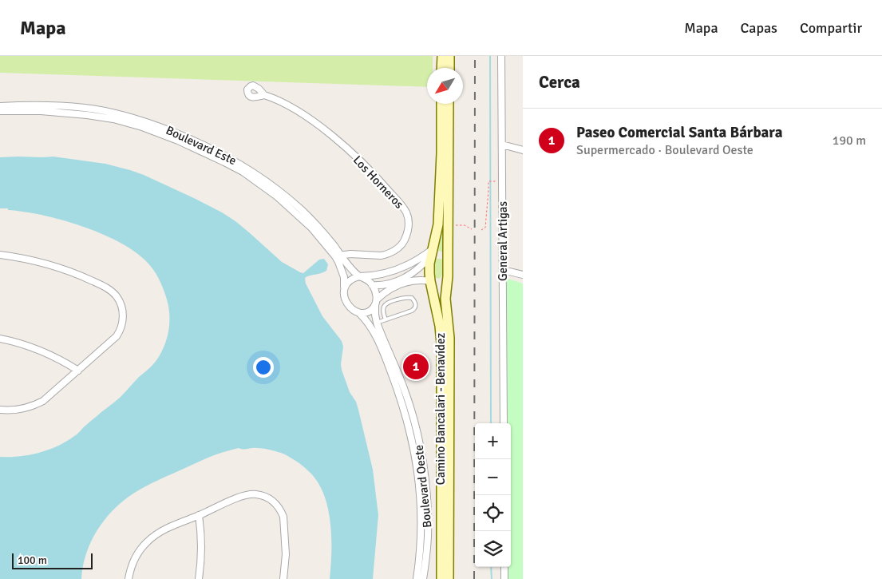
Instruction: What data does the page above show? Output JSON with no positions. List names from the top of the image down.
{
  "streets": {
    "main road": ["Camino Bancalari - Benavídez"],
    "street": [
      "Boulevard Este",
      "Los Horneros",
      "General Artigas",
      "Boulevard Oeste"
    ]
  },
  "crossings": [
    ["Boulevard Este", "Los Horneros"],
    ["Boulevard Este", "Boulevard Oeste"]
  ],
  "scale_bar": "100 m",
  "north": "bottom left",
  "page": {
    "header": "Mapa",
    "nav": ["Mapa", "Capas", "Compartir"],
    "heading": "Cerca",
    "list": [
      {
        "mark": "1",
        "name": "Paseo Comercial Santa Bárbara",
        "note": "Supermercado · Boulevard Oeste",
        "value": "190 m"
      }
    ],
    "pins": "1",
    "map_buttons": ["+", "−"],
    "scale": "100 m"
  }
}
